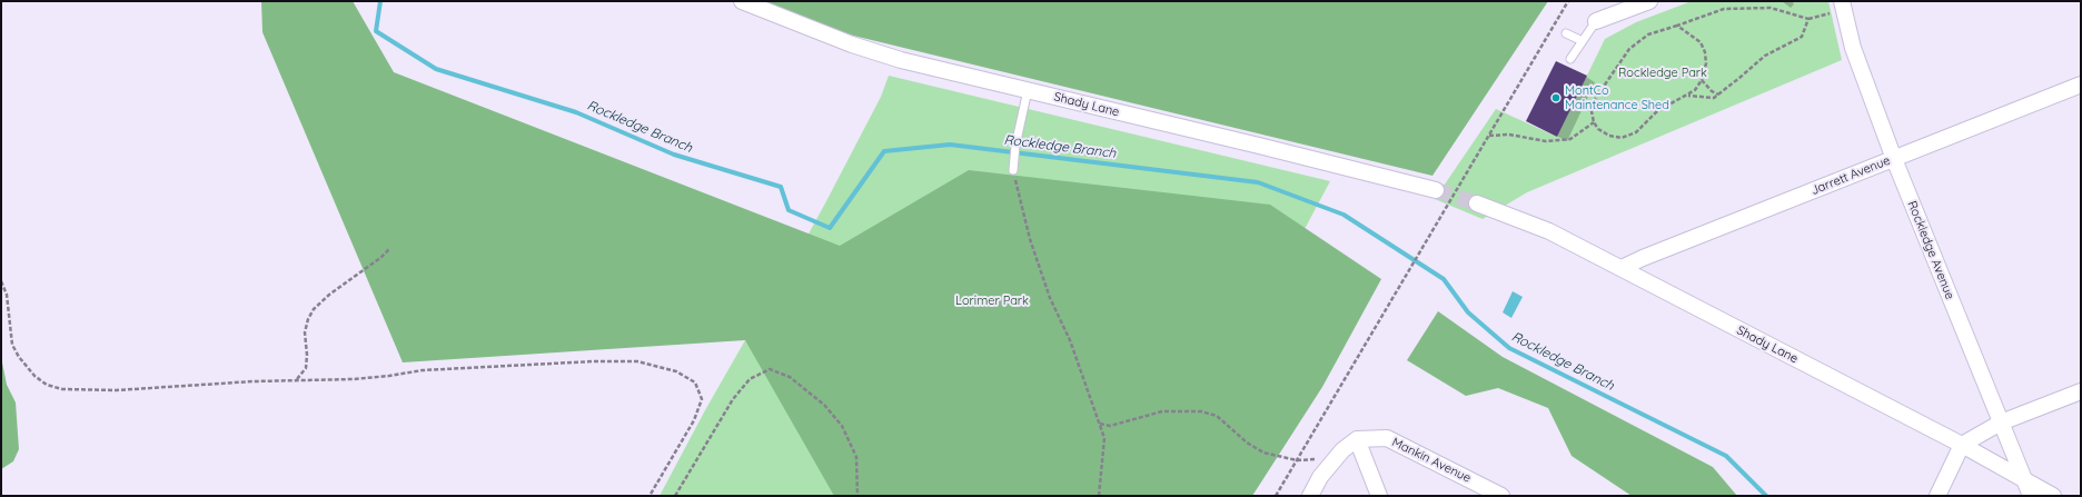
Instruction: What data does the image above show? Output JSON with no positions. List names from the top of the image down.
{
  "streets": {
    "street": [
      "Shady Lane",
      "Jarrett Avenue",
      "Rockledge Avenue",
      "Mankin Avenue"
    ]
  },
  "crossings": [
    ["Shady Lane", "Jarrett Avenue"],
    ["Shady Lane", "Rockledge Avenue"],
    ["Jarrett Avenue", "Rockledge Avenue"]
  ],
  "water": ["Rockledge Branch"],
  "parks": ["Rockledge Park", "Lorimer Park"],
  "places": ["MontCo Maintenance Shed"]
}
